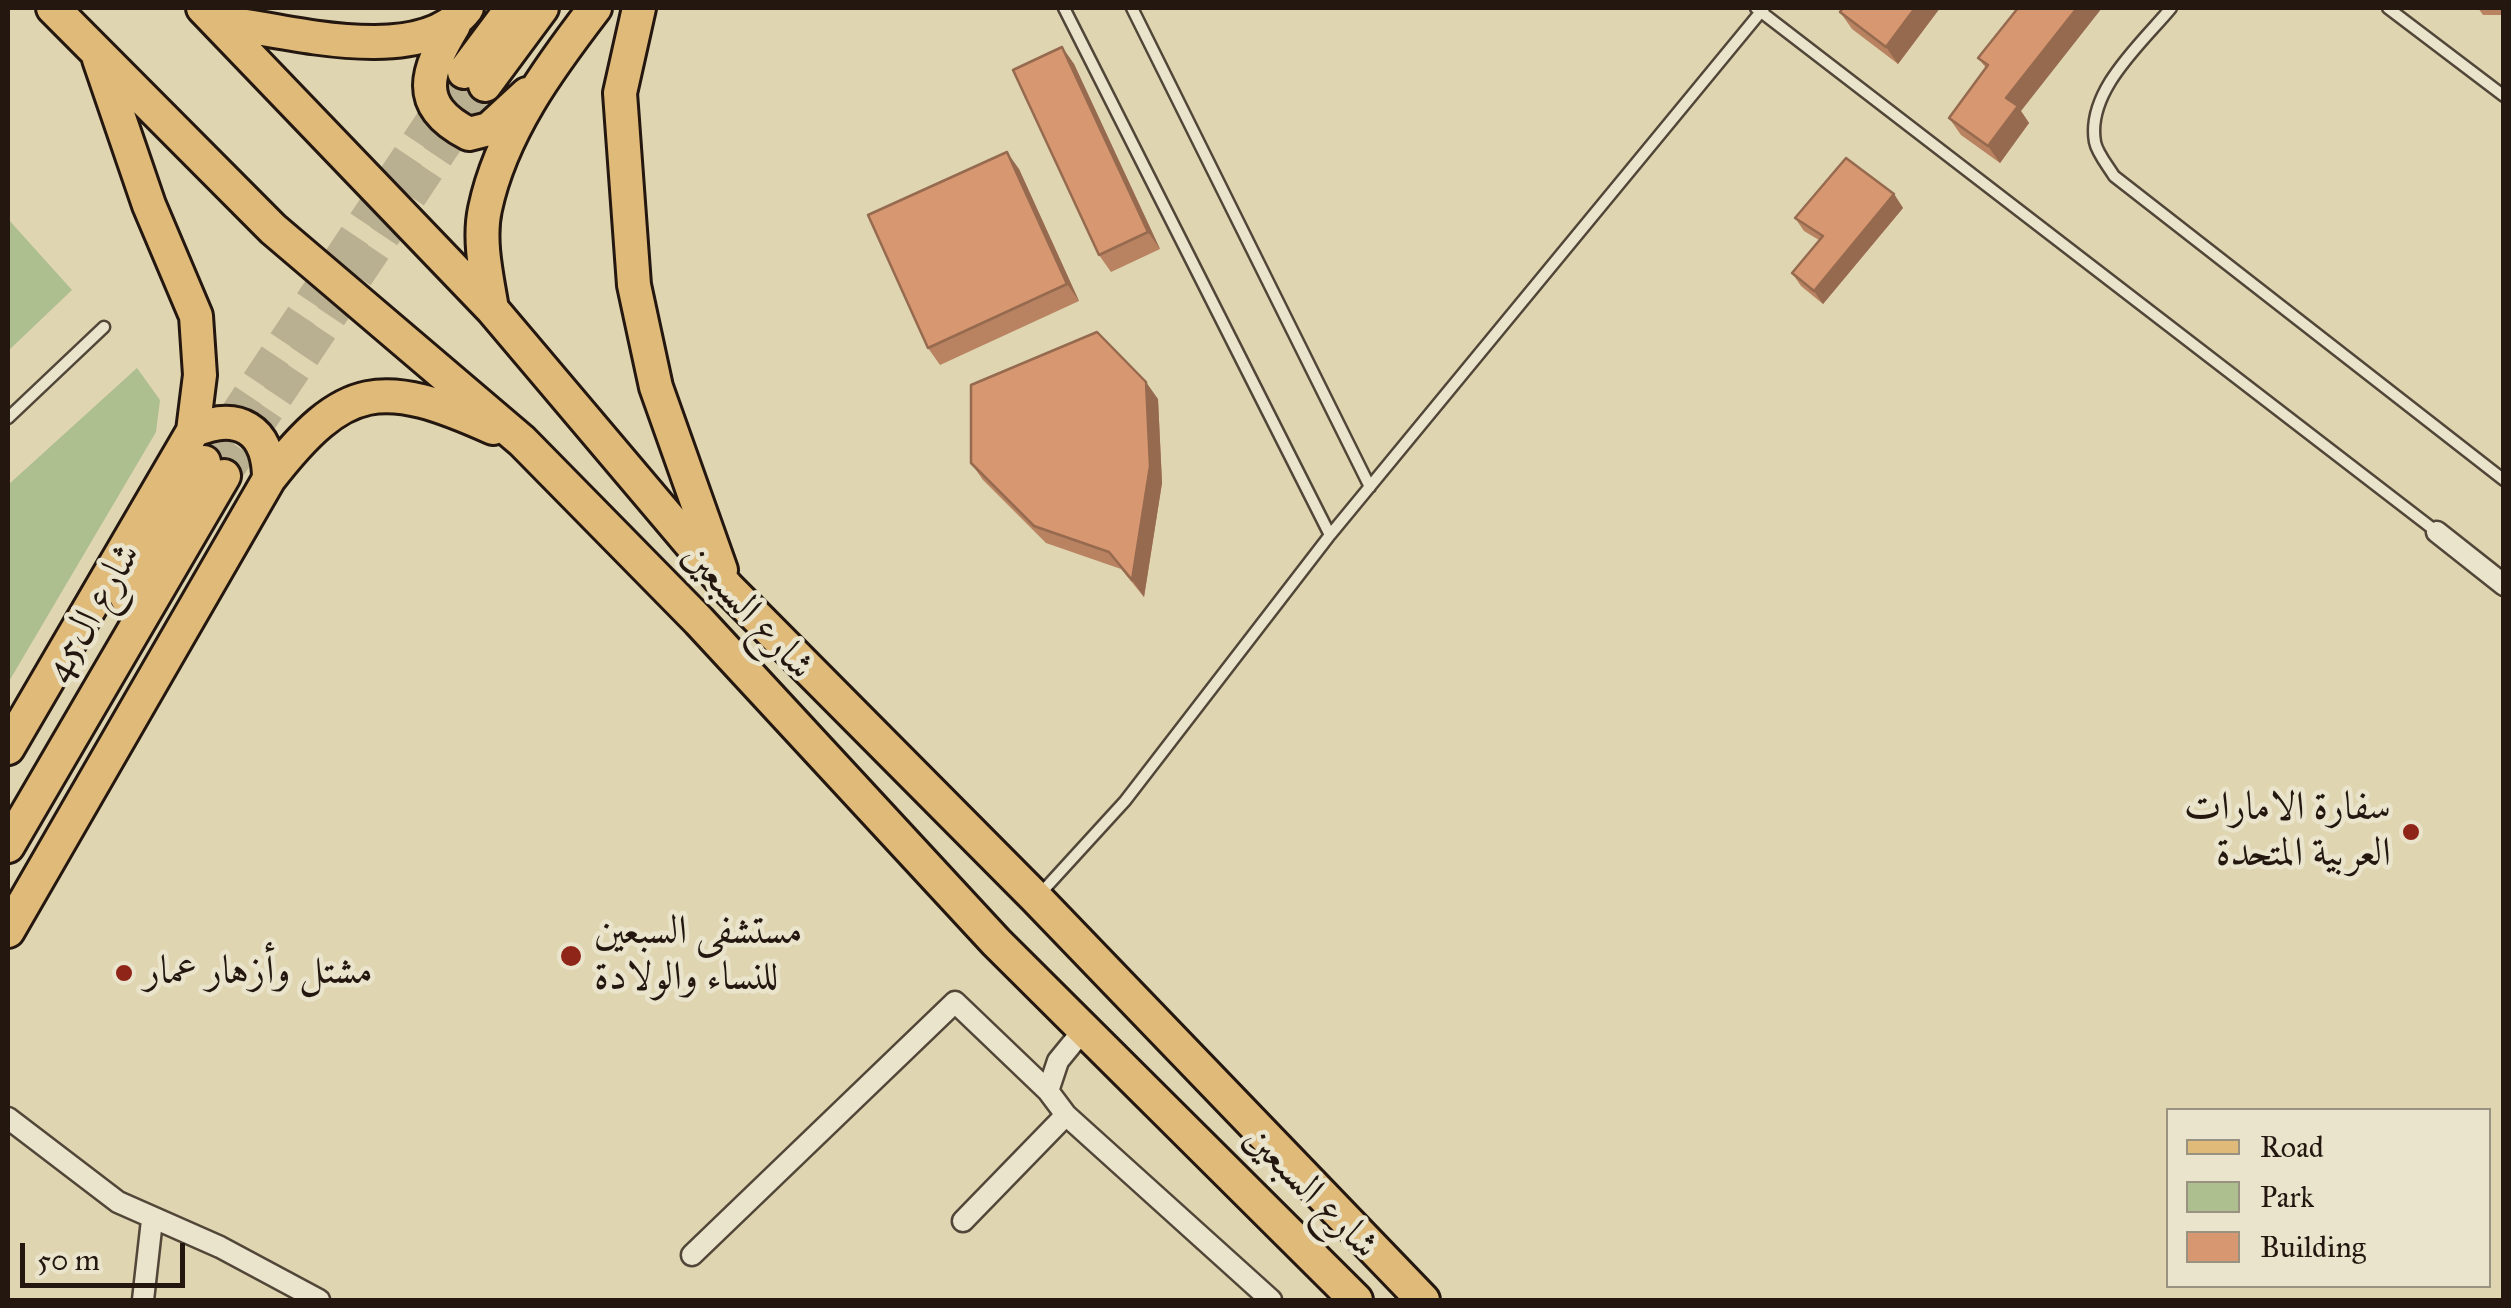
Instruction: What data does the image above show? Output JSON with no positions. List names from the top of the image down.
{
  "streets": {
    "main road": ["شارع السبعين", "شارع ال45"]
  },
  "places": ["سفارة الامارات العربية المتحدة", "مستشفى السبعين للنساء والولادة", "مشتل وأزهار عمار"],
  "legend": ["Road", "Park", "Building"],
  "scale_bar": "50 m"
}
